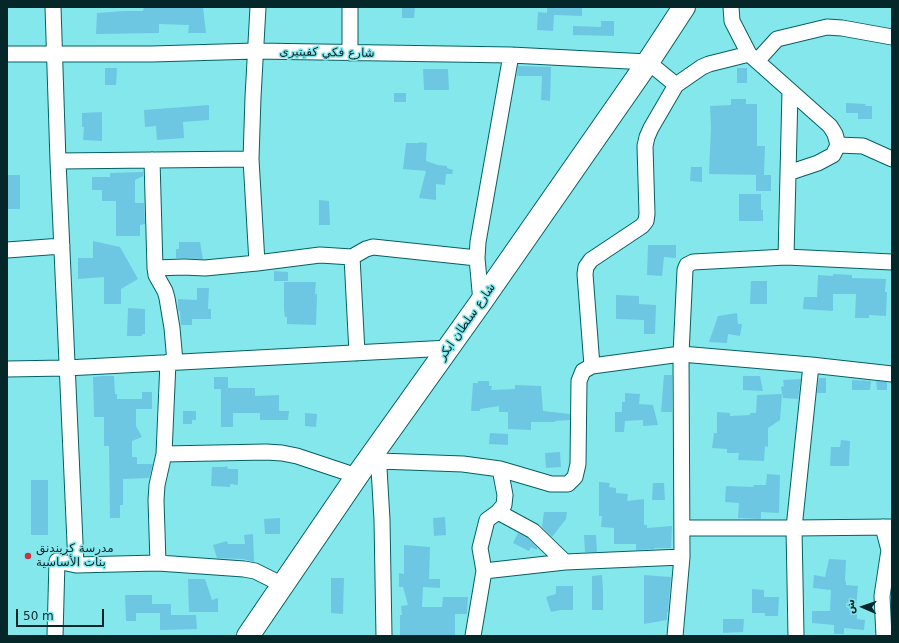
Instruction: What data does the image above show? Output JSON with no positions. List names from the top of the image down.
{
  "streets": {
    "highway": ["شارع سلطان ابكر"],
    "street": ["شارع فكي كفيتيرى"]
  },
  "crossings": [
    ["شارع فكي كفيتيرى", "شارع سلطان ابكر"]
  ],
  "places": ["مدرسة كريندنق بنات الأساسية"],
  "scale_bar": "50 m",
  "north": "left"
}
